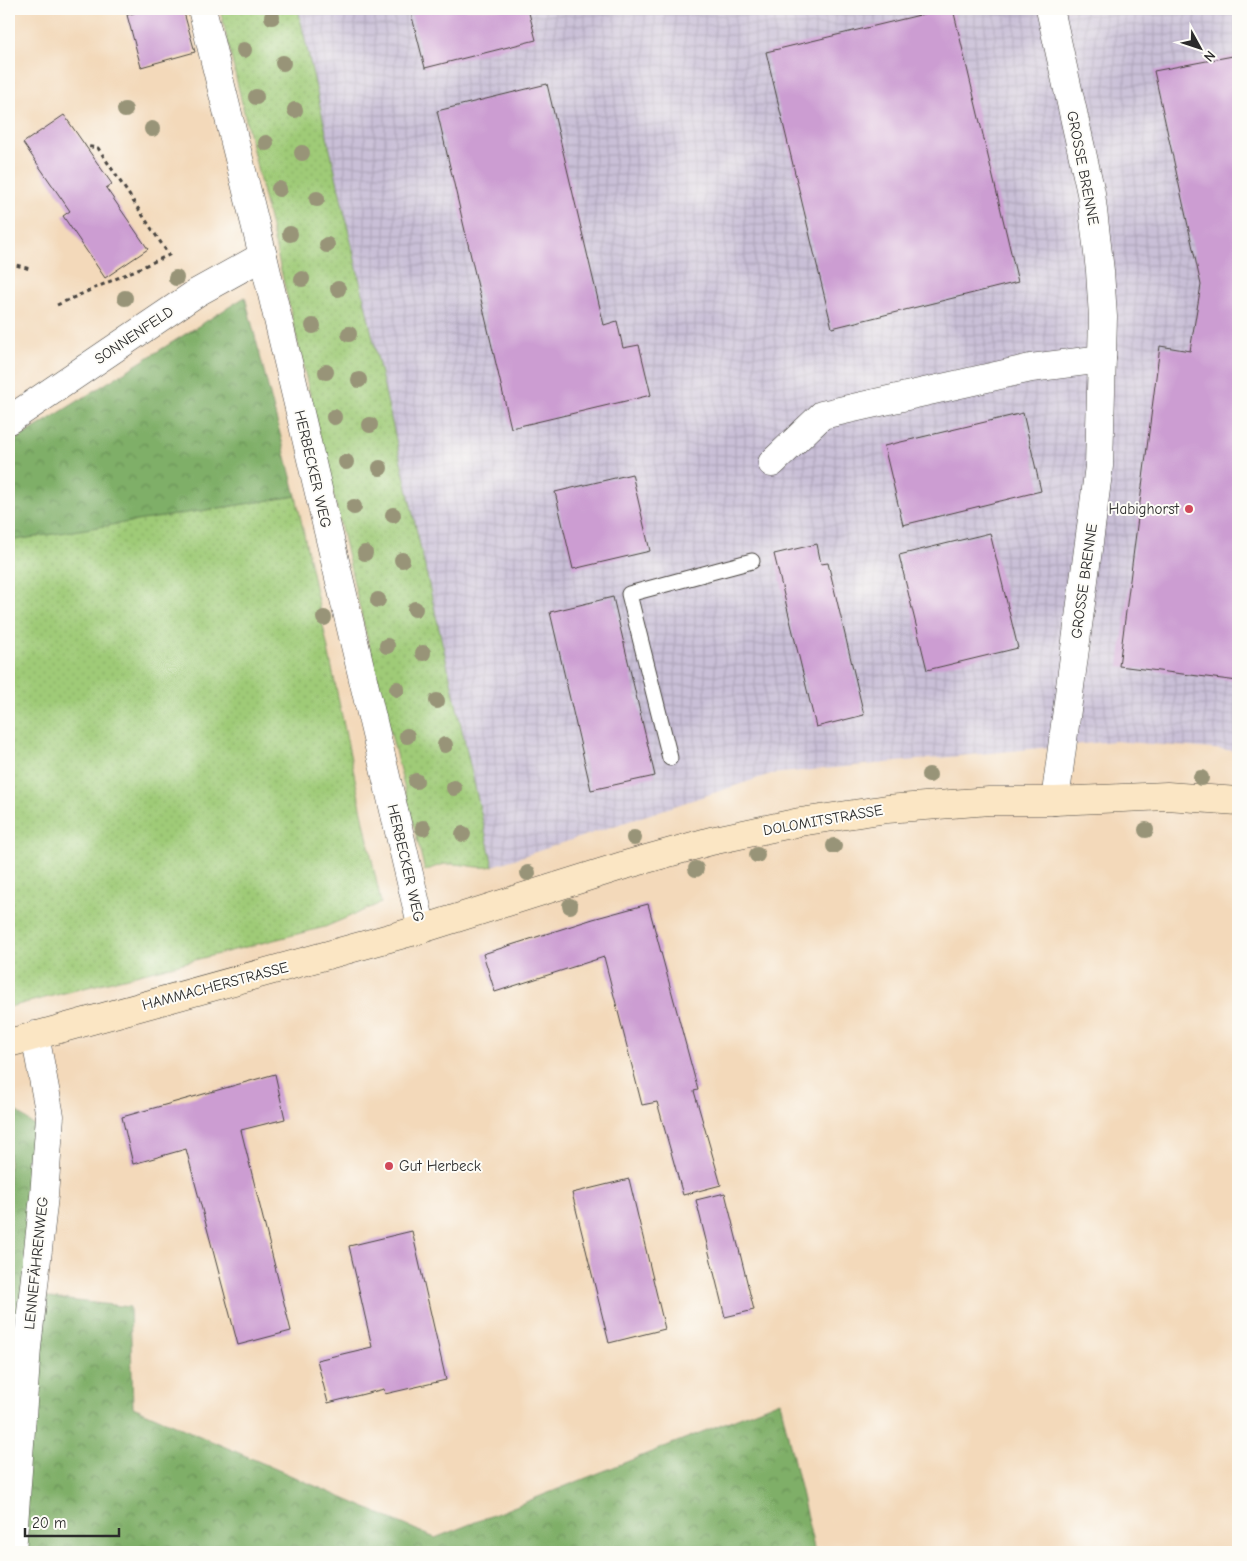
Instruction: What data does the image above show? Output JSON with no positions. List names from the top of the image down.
{
  "streets": {
    "street": [
      "GROSSE BRENNE",
      "SONNENFELD",
      "HERBECKER WEG",
      "DOLOMITSTRASSE",
      "HAMMACHERSTRASSE",
      "LENNEFÄHRENWEG"
    ]
  },
  "crossings": [
    ["GROSSE BRENNE", "DOLOMITSTRASSE"],
    ["SONNENFELD", "HERBECKER WEG"],
    ["HERBECKER WEG", "DOLOMITSTRASSE"],
    ["HERBECKER WEG", "HAMMACHERSTRASSE"],
    ["DOLOMITSTRASSE", "HAMMACHERSTRASSE"],
    ["HAMMACHERSTRASSE", "LENNEFÄHRENWEG"]
  ],
  "places": ["Habighorst", "Gut Herbeck"],
  "scale_bar": "20 m",
  "north": "bottom right"
}
